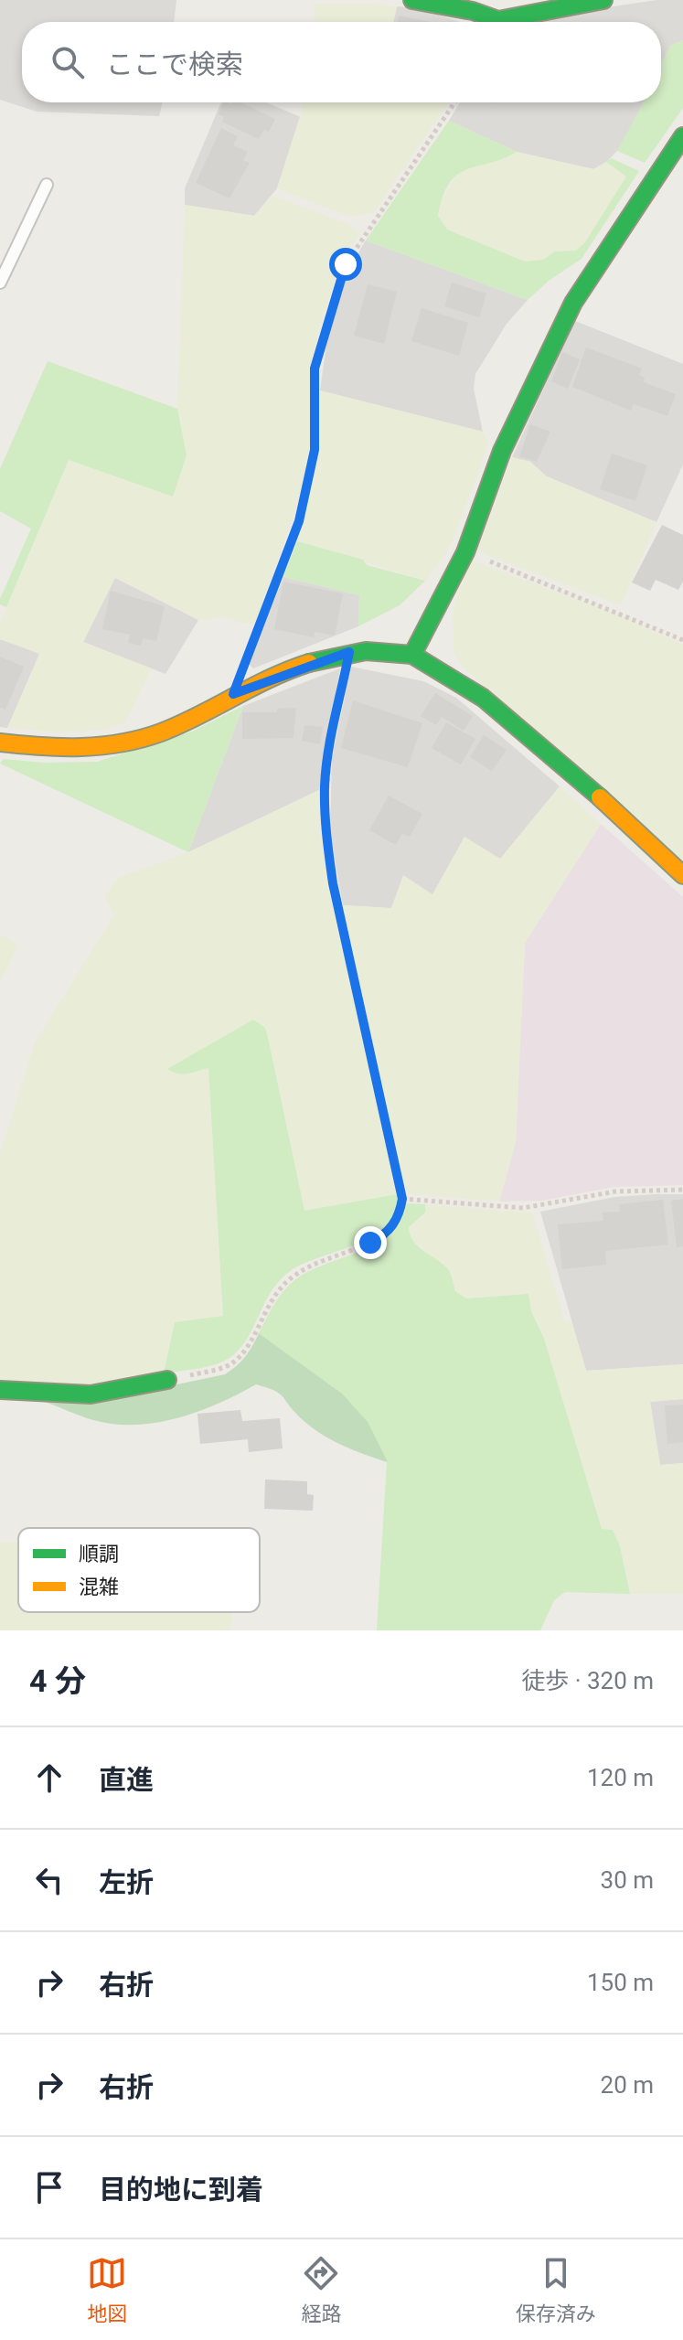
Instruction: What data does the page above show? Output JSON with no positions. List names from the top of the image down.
{
  "legend": ["順調", "混雑"],
  "page": {
    "search": "ここで検索",
    "heading": ["4 分", "徒歩 · 320 m"],
    "list": [
      ["直進", "120 m"],
      ["左折", "30 m"],
      ["右折", "150 m"],
      ["右折", "20 m"],
      "目的地に到着"
    ],
    "nav": ["地図", "経路", "保存済み"]
  }
}
